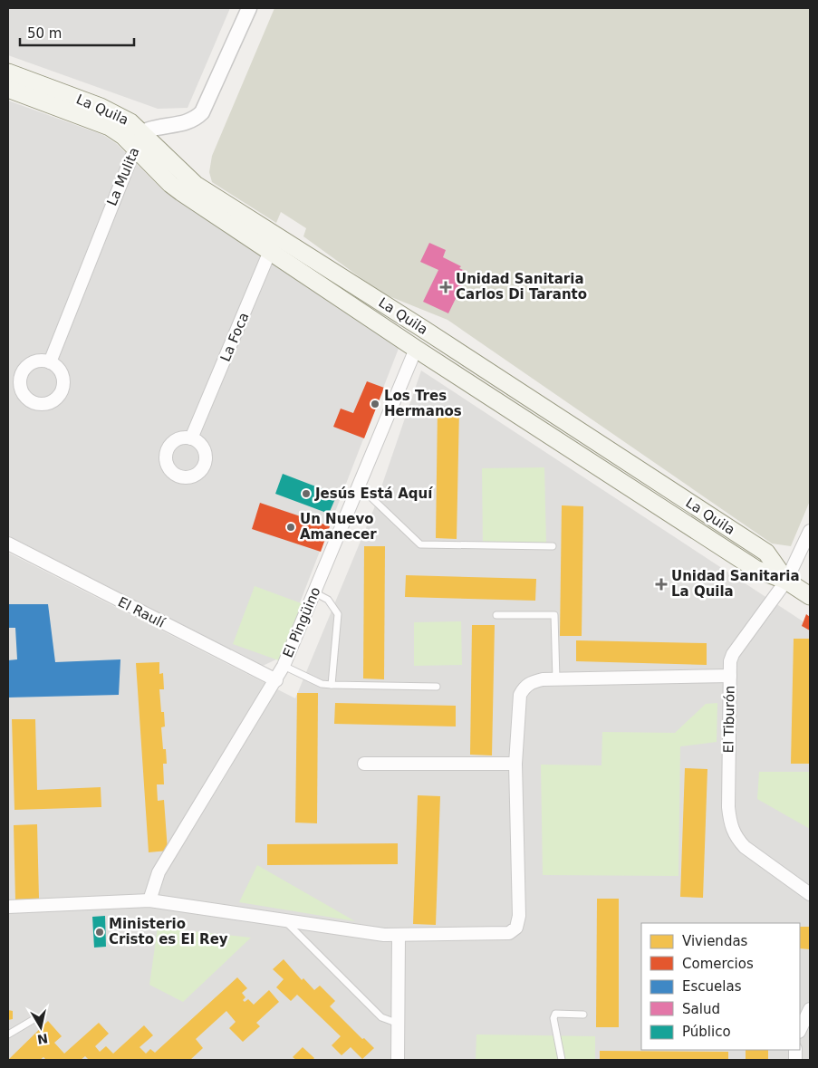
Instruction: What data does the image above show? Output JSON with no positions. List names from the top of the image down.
{
  "streets": {
    "main road": ["La Quila", "El Pingüino"],
    "street": [
      "La Mulita",
      "La Foca",
      "El Raulí",
      "El Tiburón"
    ]
  },
  "crossings": [
    ["La Quila", "La Mulita"],
    ["La Quila", "La Foca"],
    ["La Quila", "El Pingüino"],
    ["La Quila", "El Tiburón"],
    ["El Raulí", "El Pingüino"]
  ],
  "places": {
    "health": ["Unidad Sanitaria Carlos Di Taranto", "Unidad Sanitaria La Quila"],
    "other": [
      "Los Tres Hermanos",
      "Jesús Está Aquí",
      "Un Nuevo Amanecer",
      "Ministerio Cristo es El Rey"
    ]
  },
  "legend": [
    "Viviendas",
    "Comercios",
    "Escuelas",
    "Salud",
    "Público"
  ],
  "scale_bar": "50 m",
  "north": "bottom"
}
